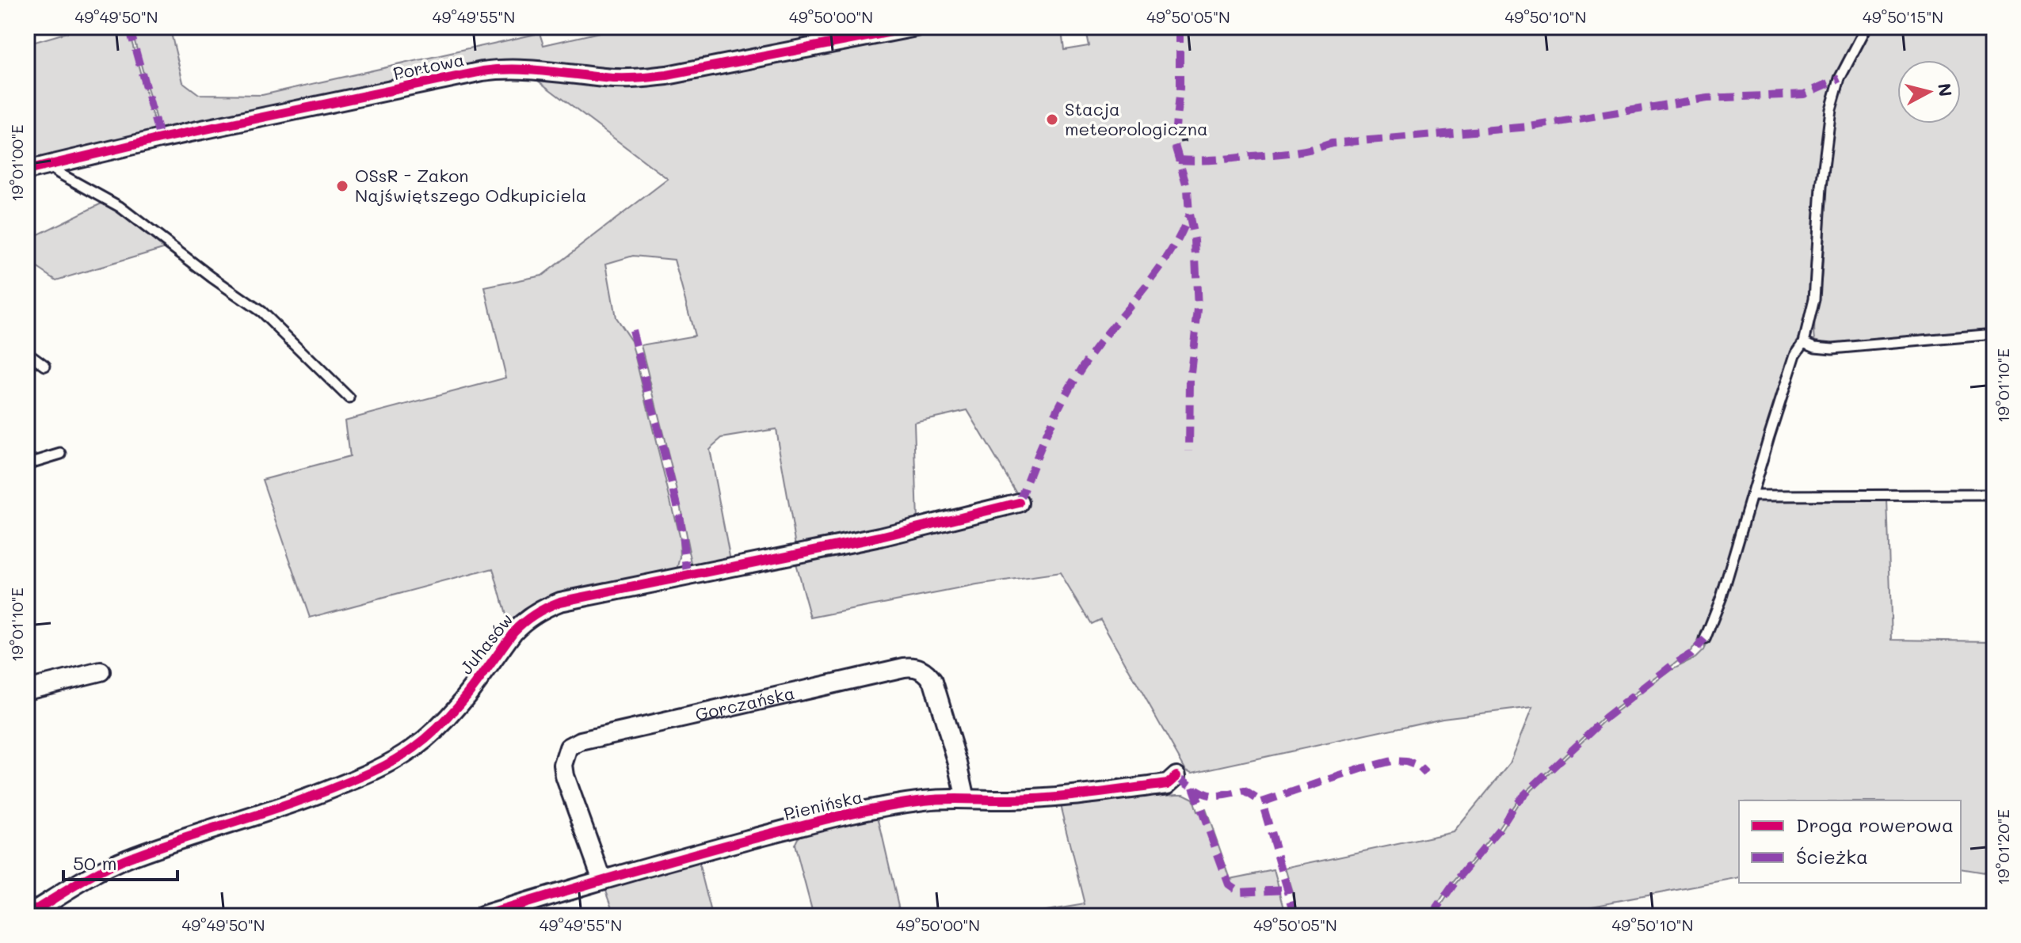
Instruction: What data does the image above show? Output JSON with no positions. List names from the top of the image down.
{
  "streets": {
    "street": [
      "Portowa",
      "Juhasów",
      "Gorczańska",
      "Pienińska"
    ]
  },
  "crossings": [
    ["Gorczańska", "Pienińska"]
  ],
  "places": ["Stacja meteorologiczna", "OSsR - Zakon Najświętszego Odkupiciela"],
  "legend": ["Droga rowerowa", "Ścieżka"],
  "scale_bar": "50 m",
  "north": "right",
  "coordinates": [
    "49°49'50\"N",
    "49°49'55\"N",
    "49°50'00\"N",
    "49°50'05\"N",
    "49°50'10\"N",
    "49°50'15\"N",
    "19°01'00\"E",
    "19°01'10\"E",
    "19°01'20\"E"
  ]
}
